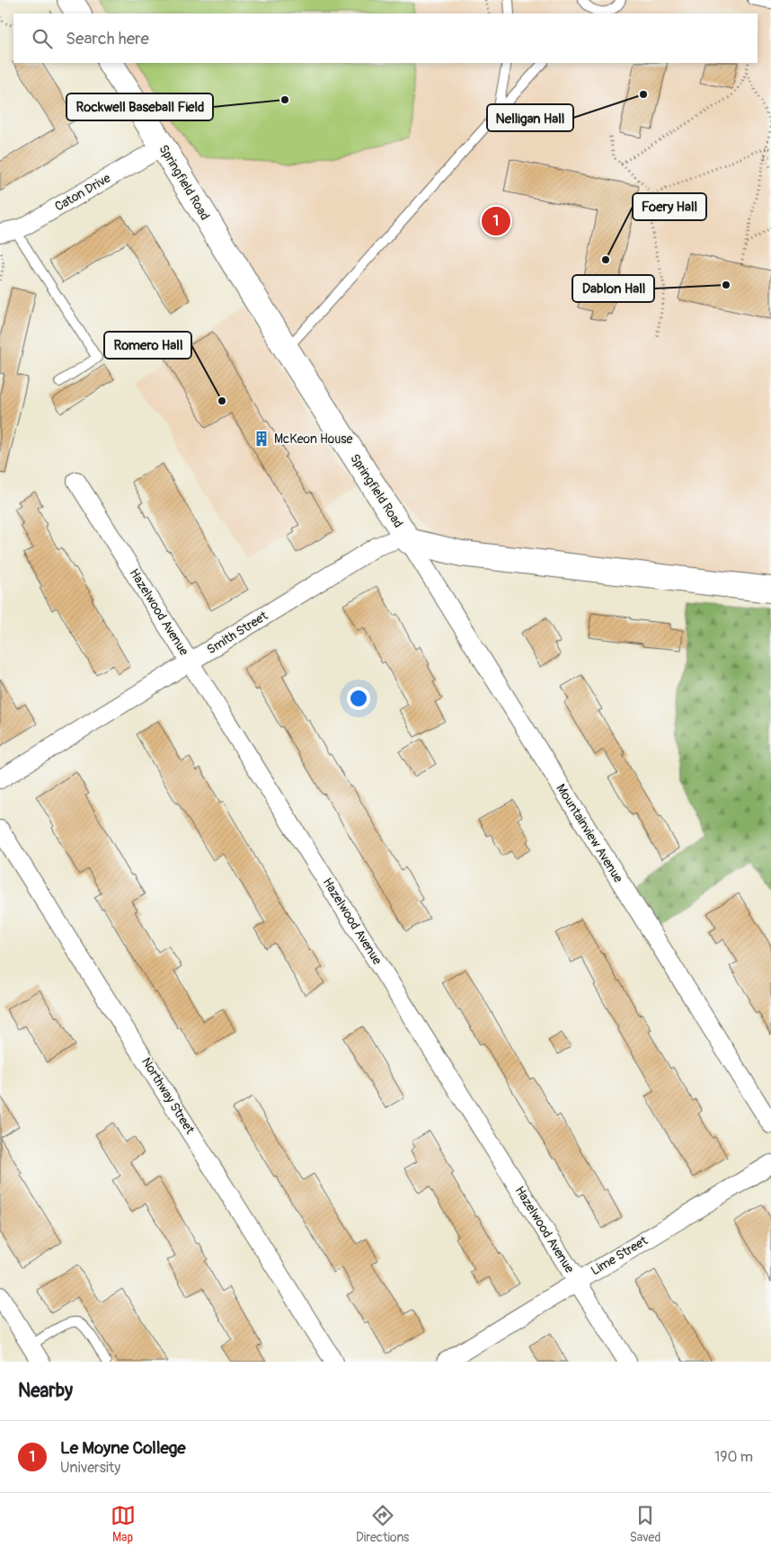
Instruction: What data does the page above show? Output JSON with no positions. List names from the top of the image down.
{
  "streets": {
    "street": [
      "Springfield Road",
      "Caton Drive",
      "Hazelwood Avenue",
      "Smith Street",
      "Mountainview Avenue",
      "Northway Street",
      "Lime Street"
    ]
  },
  "crossings": [
    ["Springfield Road", "Caton Drive"],
    ["Springfield Road", "Smith Street"],
    ["Springfield Road", "Mountainview Avenue"],
    ["Hazelwood Avenue", "Smith Street"],
    ["Hazelwood Avenue", "Lime Street"],
    ["Smith Street", "Mountainview Avenue"]
  ],
  "places": {
    "other": [
      "Nelligan Hall",
      "Rockwell Baseball Field",
      "Foery Hall",
      "Dablon Hall",
      "Romero Hall"
    ],
    "building": ["McKeon House"]
  },
  "page": {
    "search": "Search here",
    "pins": "1",
    "heading": "Nearby",
    "list": [
      {
        "mark": "1",
        "name": "Le Moyne College",
        "note": "University",
        "value": "190 m"
      }
    ],
    "nav": ["Map", "Directions", "Saved"]
  }
}
